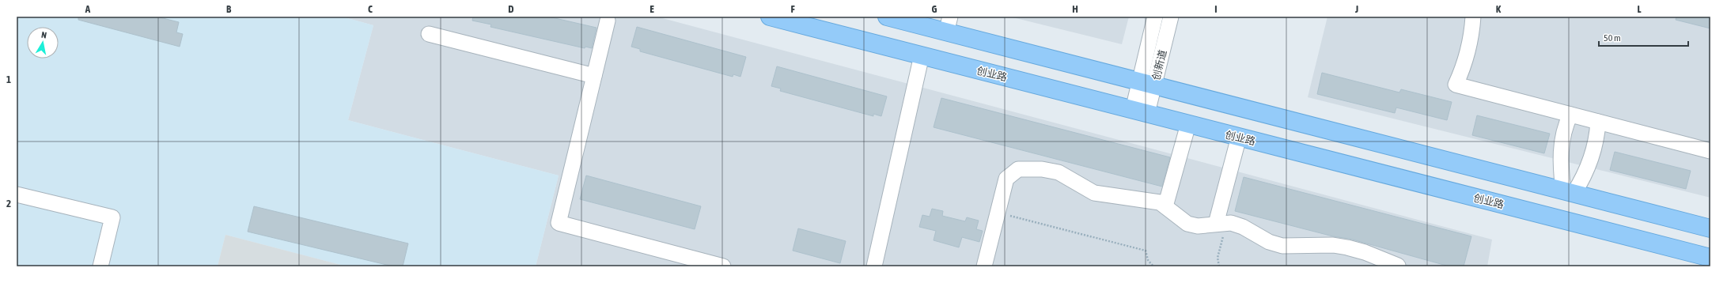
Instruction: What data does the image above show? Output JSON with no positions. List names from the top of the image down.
{
  "streets": {
    "main road": ["创业路"],
    "street": ["创新道"]
  },
  "crossings": [
    ["创新道", "创业路"]
  ],
  "scale_bar": "50 m",
  "north": "top",
  "grid": {
    "columns": [
      "A",
      "B",
      "C",
      "D",
      "E",
      "F",
      "G",
      "H",
      "I",
      "J",
      "K",
      "L"
    ],
    "rows": ["1", "2"]
  }
}
